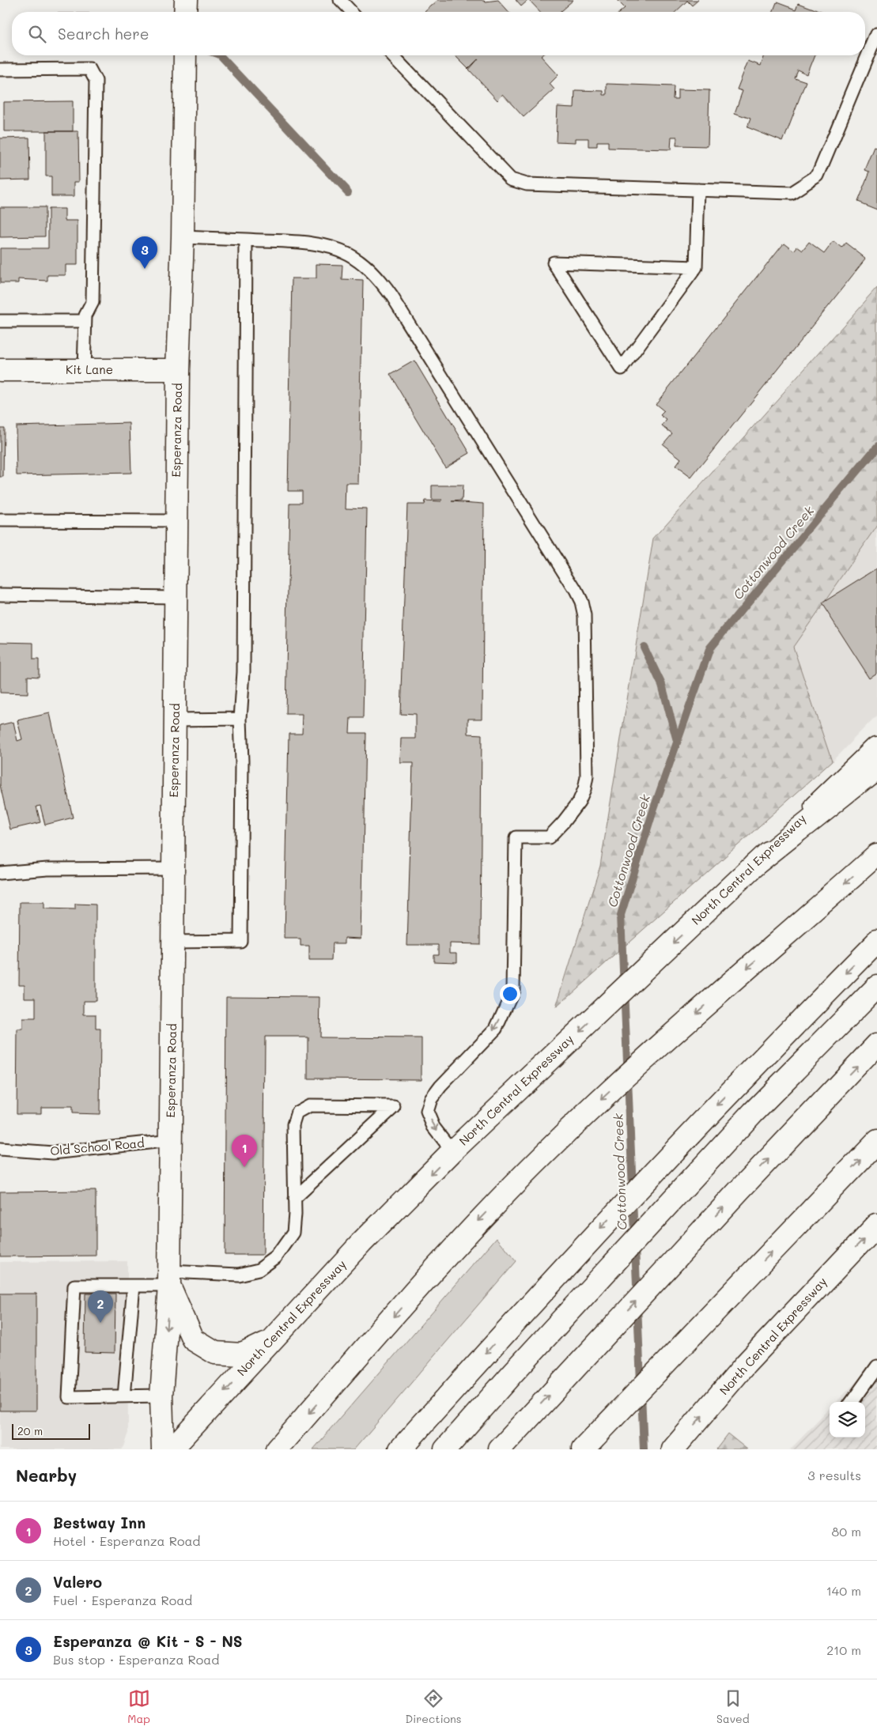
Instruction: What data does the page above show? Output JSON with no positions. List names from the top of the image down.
{
  "streets": {
    "main road": ["Kit Lane", "Esperanza Road", "North Central Expressway"],
    "lane": ["Old School Road"]
  },
  "crossings": [
    ["Kit Lane", "Esperanza Road"],
    ["Esperanza Road", "Old School Road"]
  ],
  "water": ["Cottonwood Creek"],
  "scale_bar": "20 m",
  "page": {
    "search": "Search here",
    "pins": ["3", "1", "2"],
    "scale": "20 m",
    "heading": ["Nearby", "3 results"],
    "list": [
      {
        "mark": "1",
        "name": "Bestway Inn",
        "note": "Hotel · Esperanza Road",
        "value": "80 m"
      },
      {
        "mark": "2",
        "name": "Valero",
        "note": "Fuel · Esperanza Road",
        "value": "140 m"
      },
      {
        "mark": "3",
        "name": "Esperanza @ Kit - S - NS",
        "note": "Bus stop · Esperanza Road",
        "value": "210 m"
      }
    ],
    "nav": ["Map", "Directions", "Saved"]
  }
}
